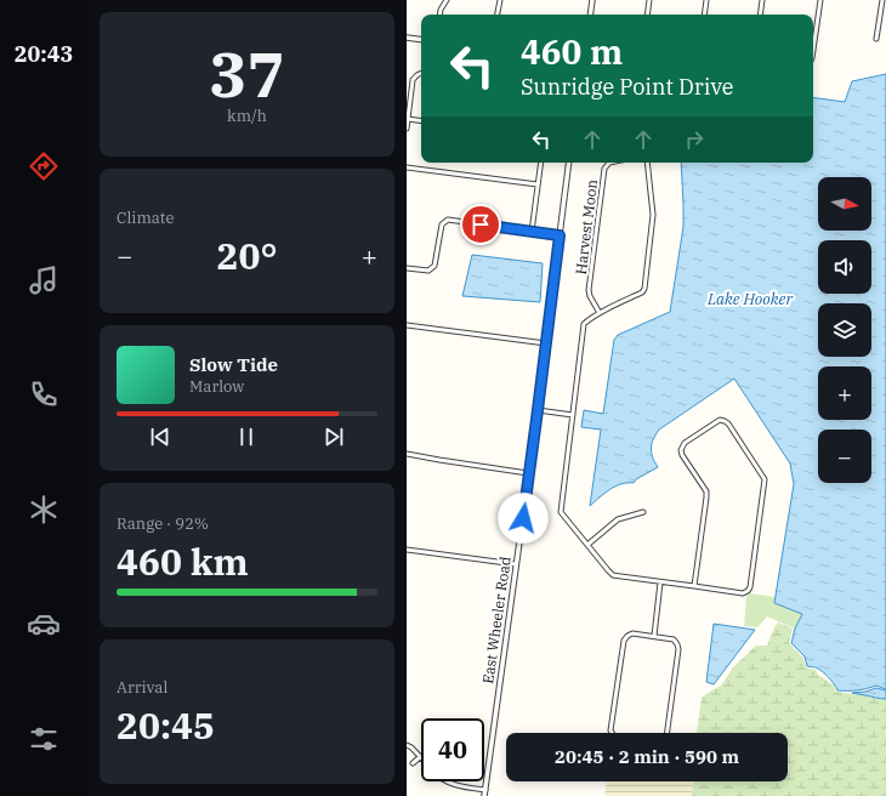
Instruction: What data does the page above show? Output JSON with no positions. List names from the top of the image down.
{
  "streets": {
    "street": ["Harvest Moon", "East Wheeler Road"]
  },
  "water": ["Lake Hooker"],
  "north": "right",
  "page": {
    "tabs": "20:43",
    "tile": [
      ["37", "km/h"],
      "Climate",
      ["Range · 92%", "460 km"],
      ["Arrival", "20:45"]
    ],
    "turn": ["460 m", "Sunridge Point Drive"],
    "map_buttons": ["+", "−"],
    "heat": ["−", "20°", "+"],
    "song": ["Slow Tide", "Marlow"],
    "limit": "40",
    "trip": "20:45 · 2 min · 590 m"
  }
}
